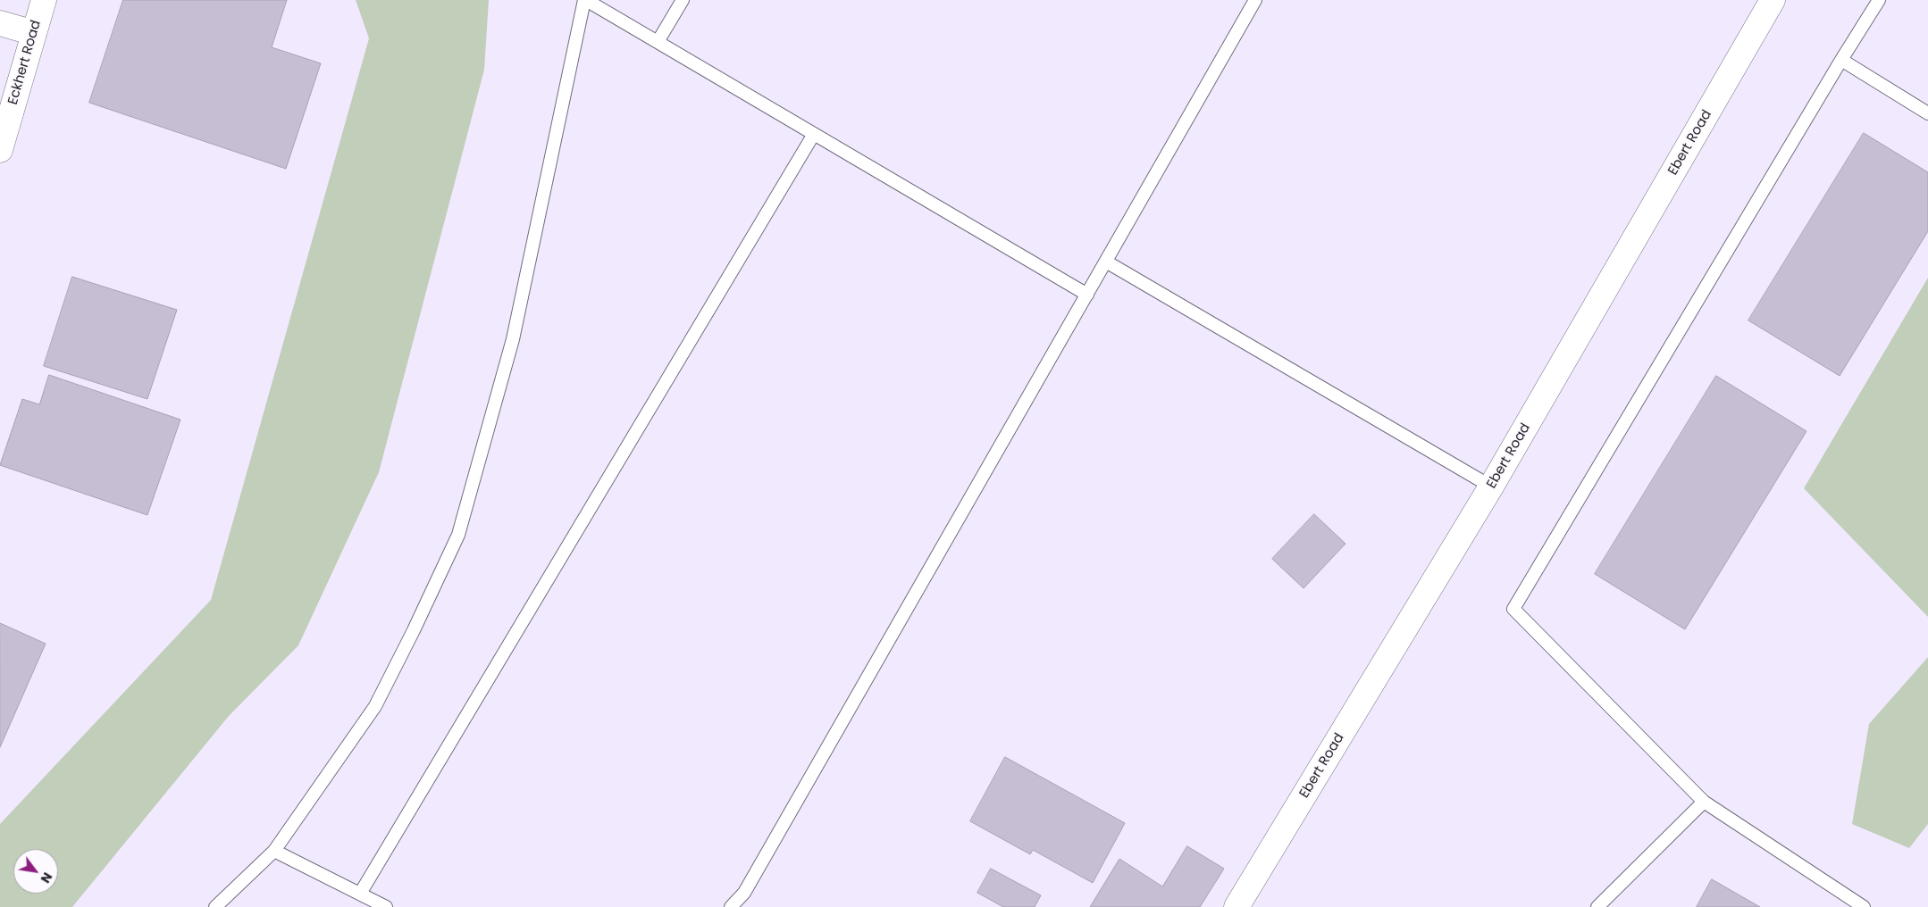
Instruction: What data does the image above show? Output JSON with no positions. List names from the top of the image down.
{
  "streets": {
    "street": ["Eckhert Road", "Ebert Road"]
  },
  "north": "bottom right"
}
